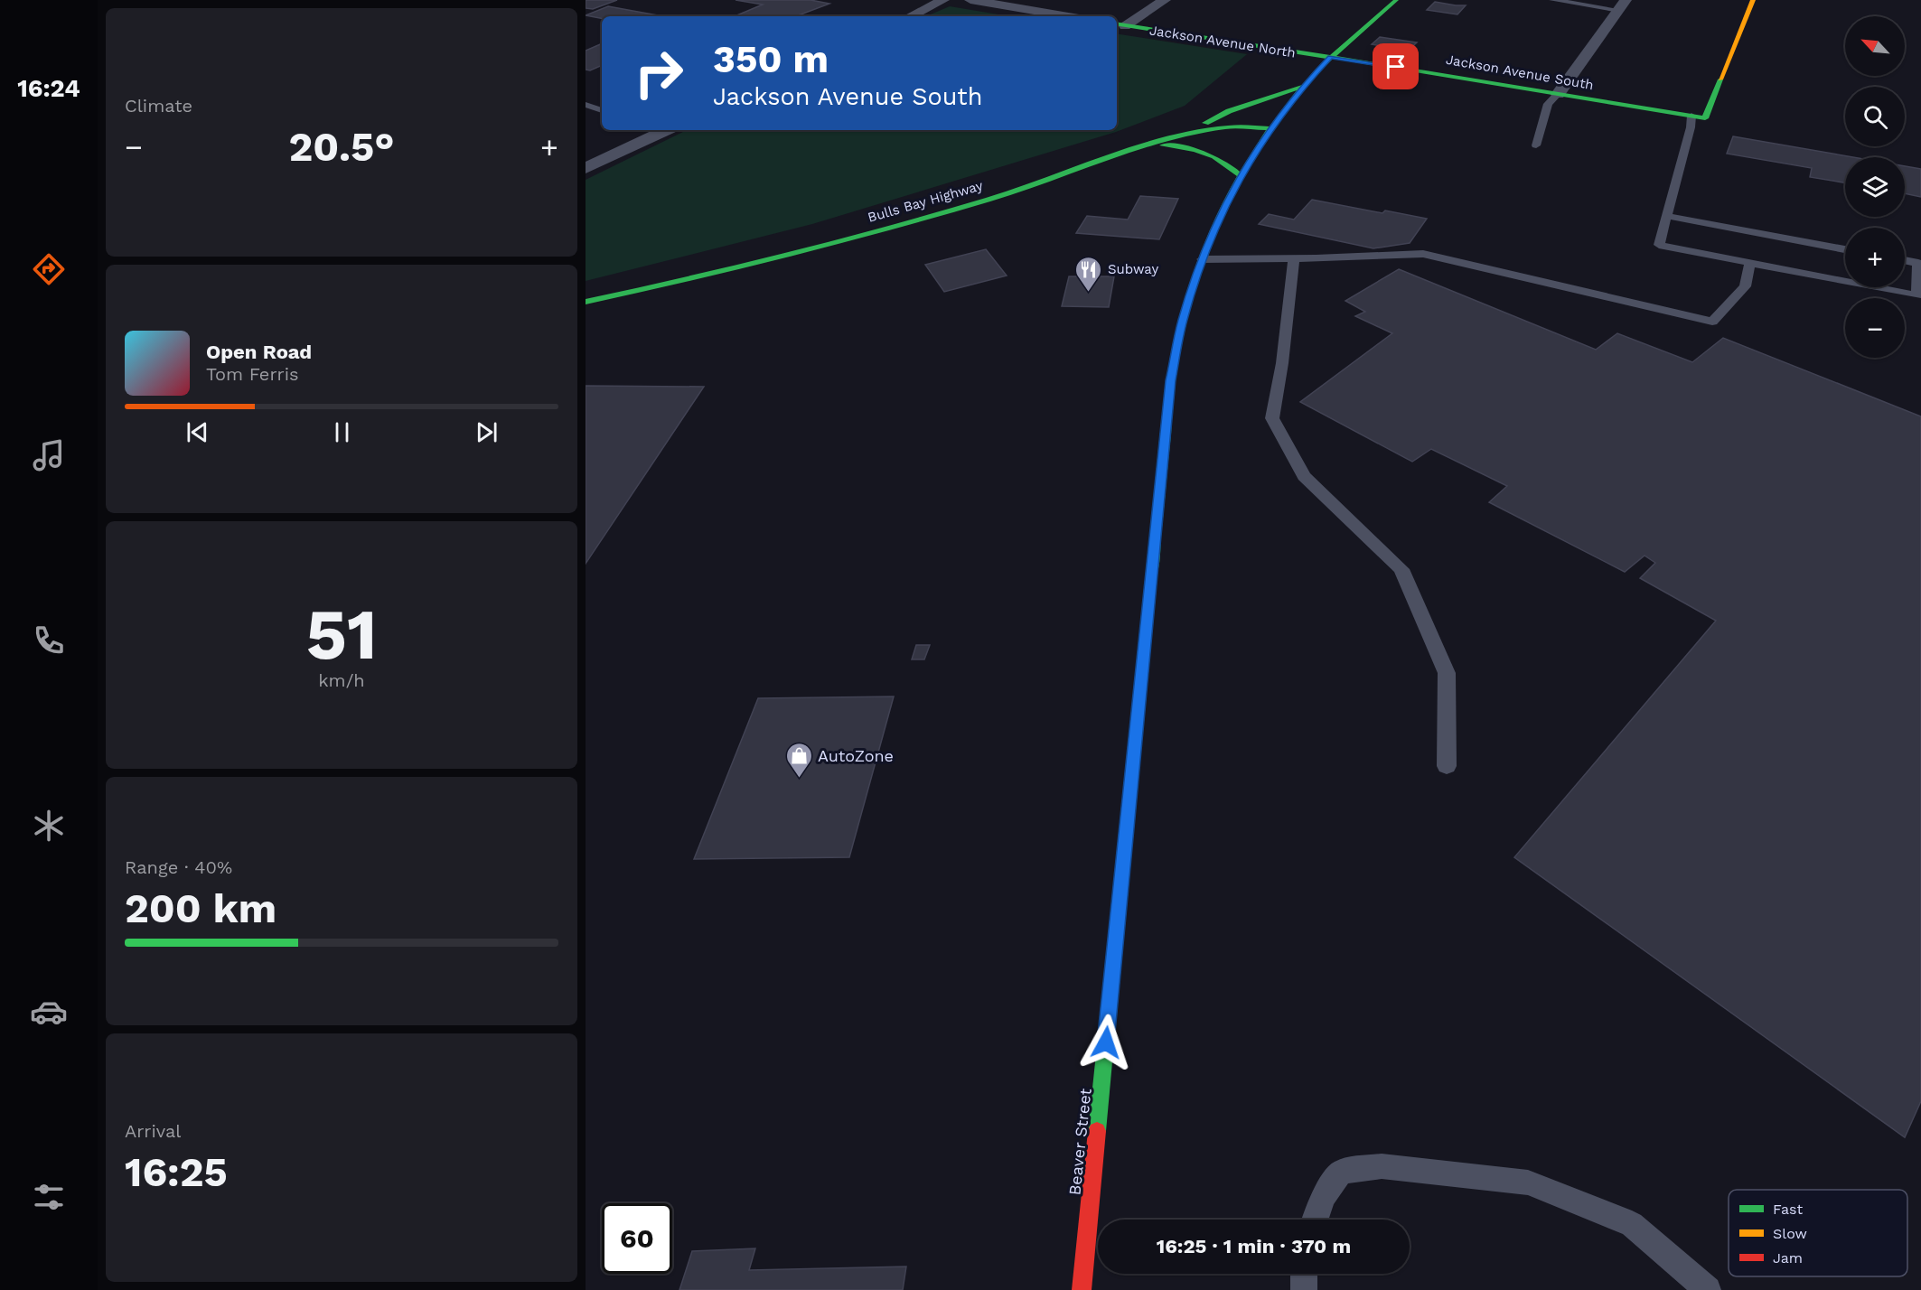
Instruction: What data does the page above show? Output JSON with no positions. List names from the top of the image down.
{
  "streets": {
    "main road": [
      "Jackson Avenue North",
      "Jackson Avenue South",
      "Bulls Bay Highway",
      "Beaver Street"
    ]
  },
  "crossings": [
    ["Jackson Avenue North", "Jackson Avenue South"],
    ["Jackson Avenue North", "Beaver Street"],
    ["Jackson Avenue South", "Beaver Street"],
    ["Bulls Bay Highway", "Beaver Street"]
  ],
  "places": {
    "restaurant": ["Subway"],
    "shop": ["AutoZone"]
  },
  "legend": ["Fast", "Slow", "Jam"],
  "north": "top left",
  "page": {
    "tabs": "16:24",
    "tile": [
      "Climate",
      ["51", "km/h"],
      ["Range · 40%", "200 km"],
      ["Arrival", "16:25"]
    ],
    "map_buttons": ["+", "−"],
    "turn": ["350 m", "Jackson Avenue South"],
    "heat": ["−", "20.5°", "+"],
    "song": ["Open Road", "Tom Ferris"],
    "limit": "60",
    "trip": "16:25 · 1 min · 370 m"
  }
}
